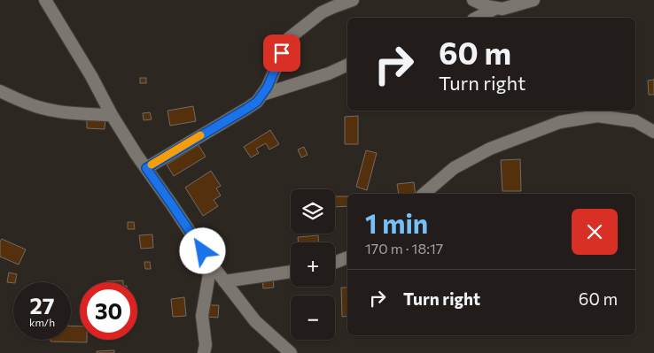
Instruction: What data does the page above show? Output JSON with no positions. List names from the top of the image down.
{
  "page": {
    "turn": ["60 m", "Turn right"],
    "map_buttons": ["+", "−"],
    "heading": ["1 min", "170 m · 18:17"],
    "list": [
      {
        "name": "Turn right",
        "value": "60 m"
      }
    ],
    "speed": "27 km/h",
    "limit": "30"
  }
}
